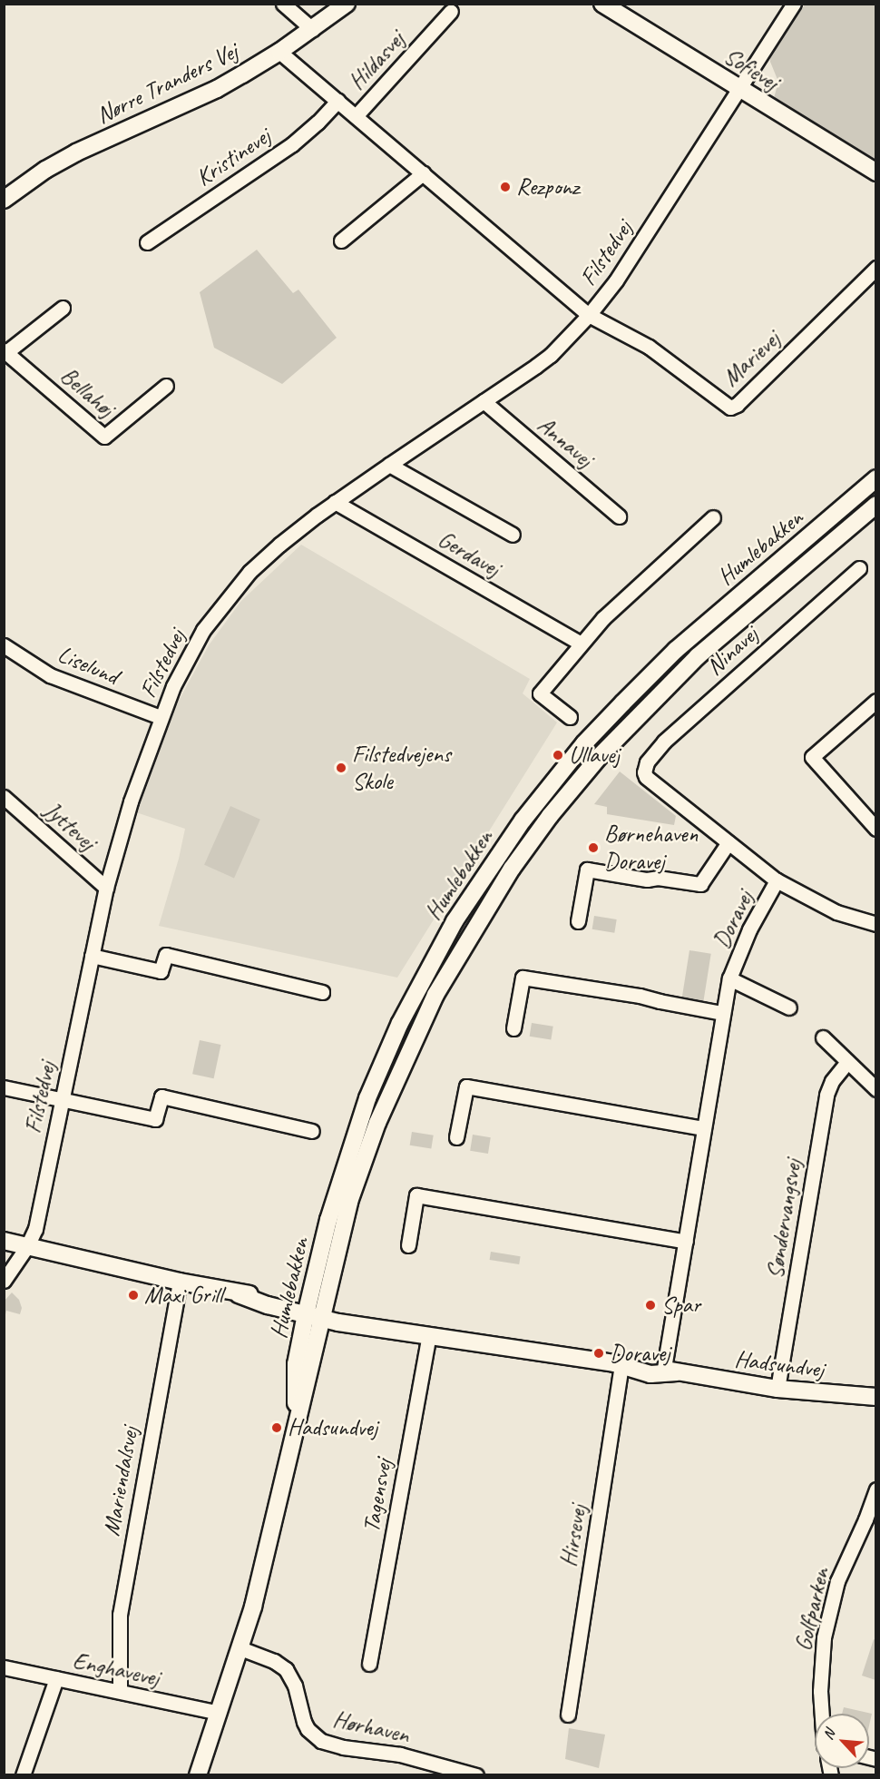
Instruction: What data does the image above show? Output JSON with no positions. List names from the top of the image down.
{
  "streets": {
    "street": [
      "Hildasvej",
      "Sofievej",
      "Nørre Tranders Vej",
      "Kristinevej",
      "Filstedvej",
      "Marievej",
      "Bellahøj",
      "Annavej",
      "Humlebakken",
      "Gerdavej",
      "Ninavej",
      "Liselund",
      "Jyttevej",
      "Doravej",
      "Søndervangsvej",
      "Hadsundvej",
      "Mariendalsvej",
      "Tagensvej",
      "Hirsevej",
      "Golfparken",
      "Enghavevej",
      "Hørhaven"
    ]
  },
  "crossings": [
    ["Sofievej", "Filstedvej"],
    ["Filstedvej", "Marievej"],
    ["Filstedvej", "Annavej"],
    ["Filstedvej", "Gerdavej"],
    ["Filstedvej", "Liselund"],
    ["Filstedvej", "Jyttevej"],
    ["Filstedvej", "Hadsundvej"],
    ["Humlebakken", "Hadsundvej"],
    ["Humlebakken", "Enghavevej"],
    ["Humlebakken", "Hørhaven"],
    ["Ninavej", "Doravej"],
    ["Doravej", "Hadsundvej"],
    ["Søndervangsvej", "Hadsundvej"],
    ["Hadsundvej", "Mariendalsvej"],
    ["Hadsundvej", "Tagensvej"],
    ["Hadsundvej", "Hirsevej"],
    ["Mariendalsvej", "Enghavevej"]
  ],
  "places": [
    "Rezponz",
    "Ullavej",
    "Filstedvejens Skole",
    "Børnehaven Doravej",
    "Maxi Grill",
    "Spar",
    "Doravej",
    "Hadsundvej"
  ],
  "north": "top left"
}
